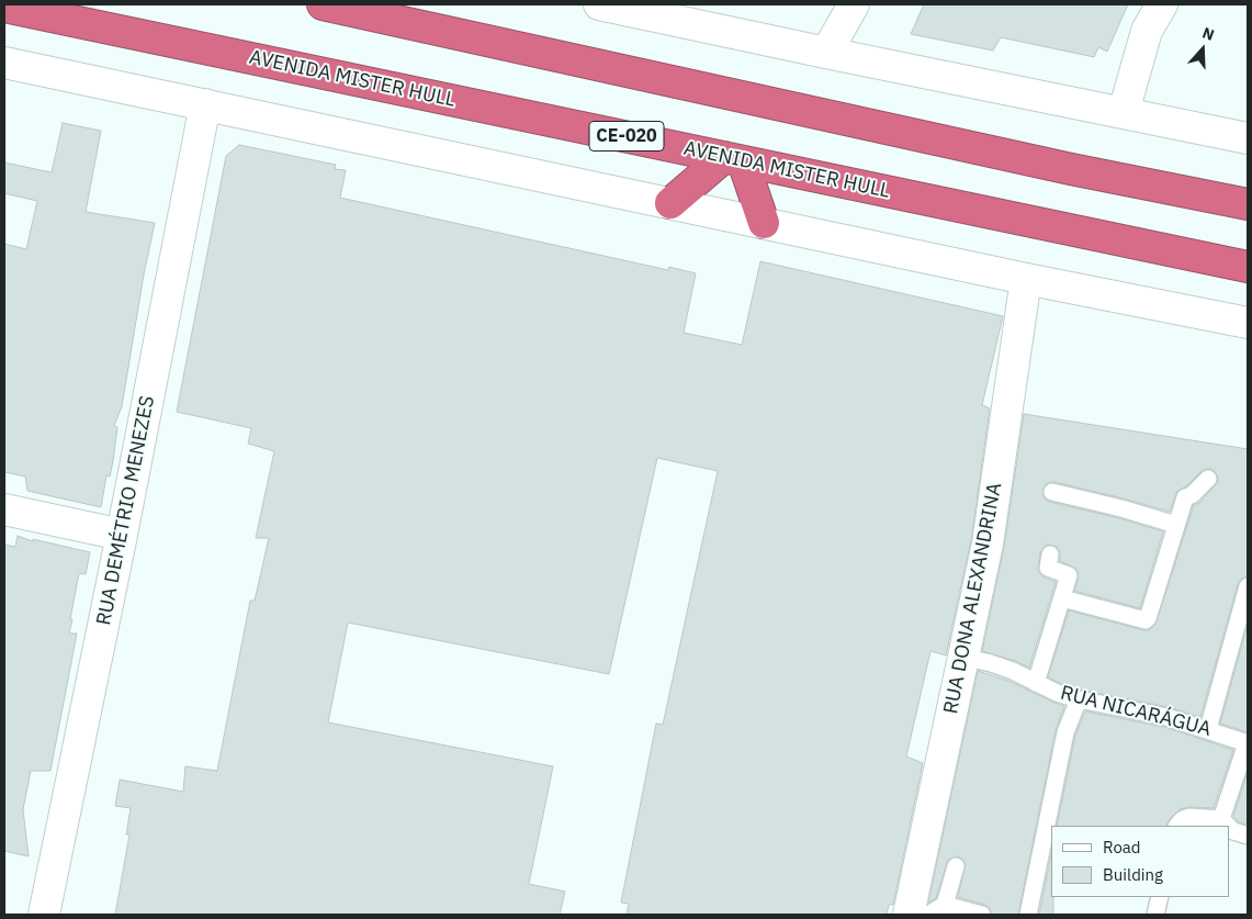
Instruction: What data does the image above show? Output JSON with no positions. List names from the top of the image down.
{
  "streets": {
    "highway": ["AVENIDA MISTER HULL", "CE-020"],
    "main road": ["RUA DEMÉTRIO MENEZES", "RUA DONA ALEXANDRINA"],
    "lane": ["RUA NICARÁGUA"]
  },
  "crossings": [
    ["RUA DONA ALEXANDRINA", "RUA NICARÁGUA"]
  ],
  "legend": ["Road", "Building"],
  "north": "top"
}
